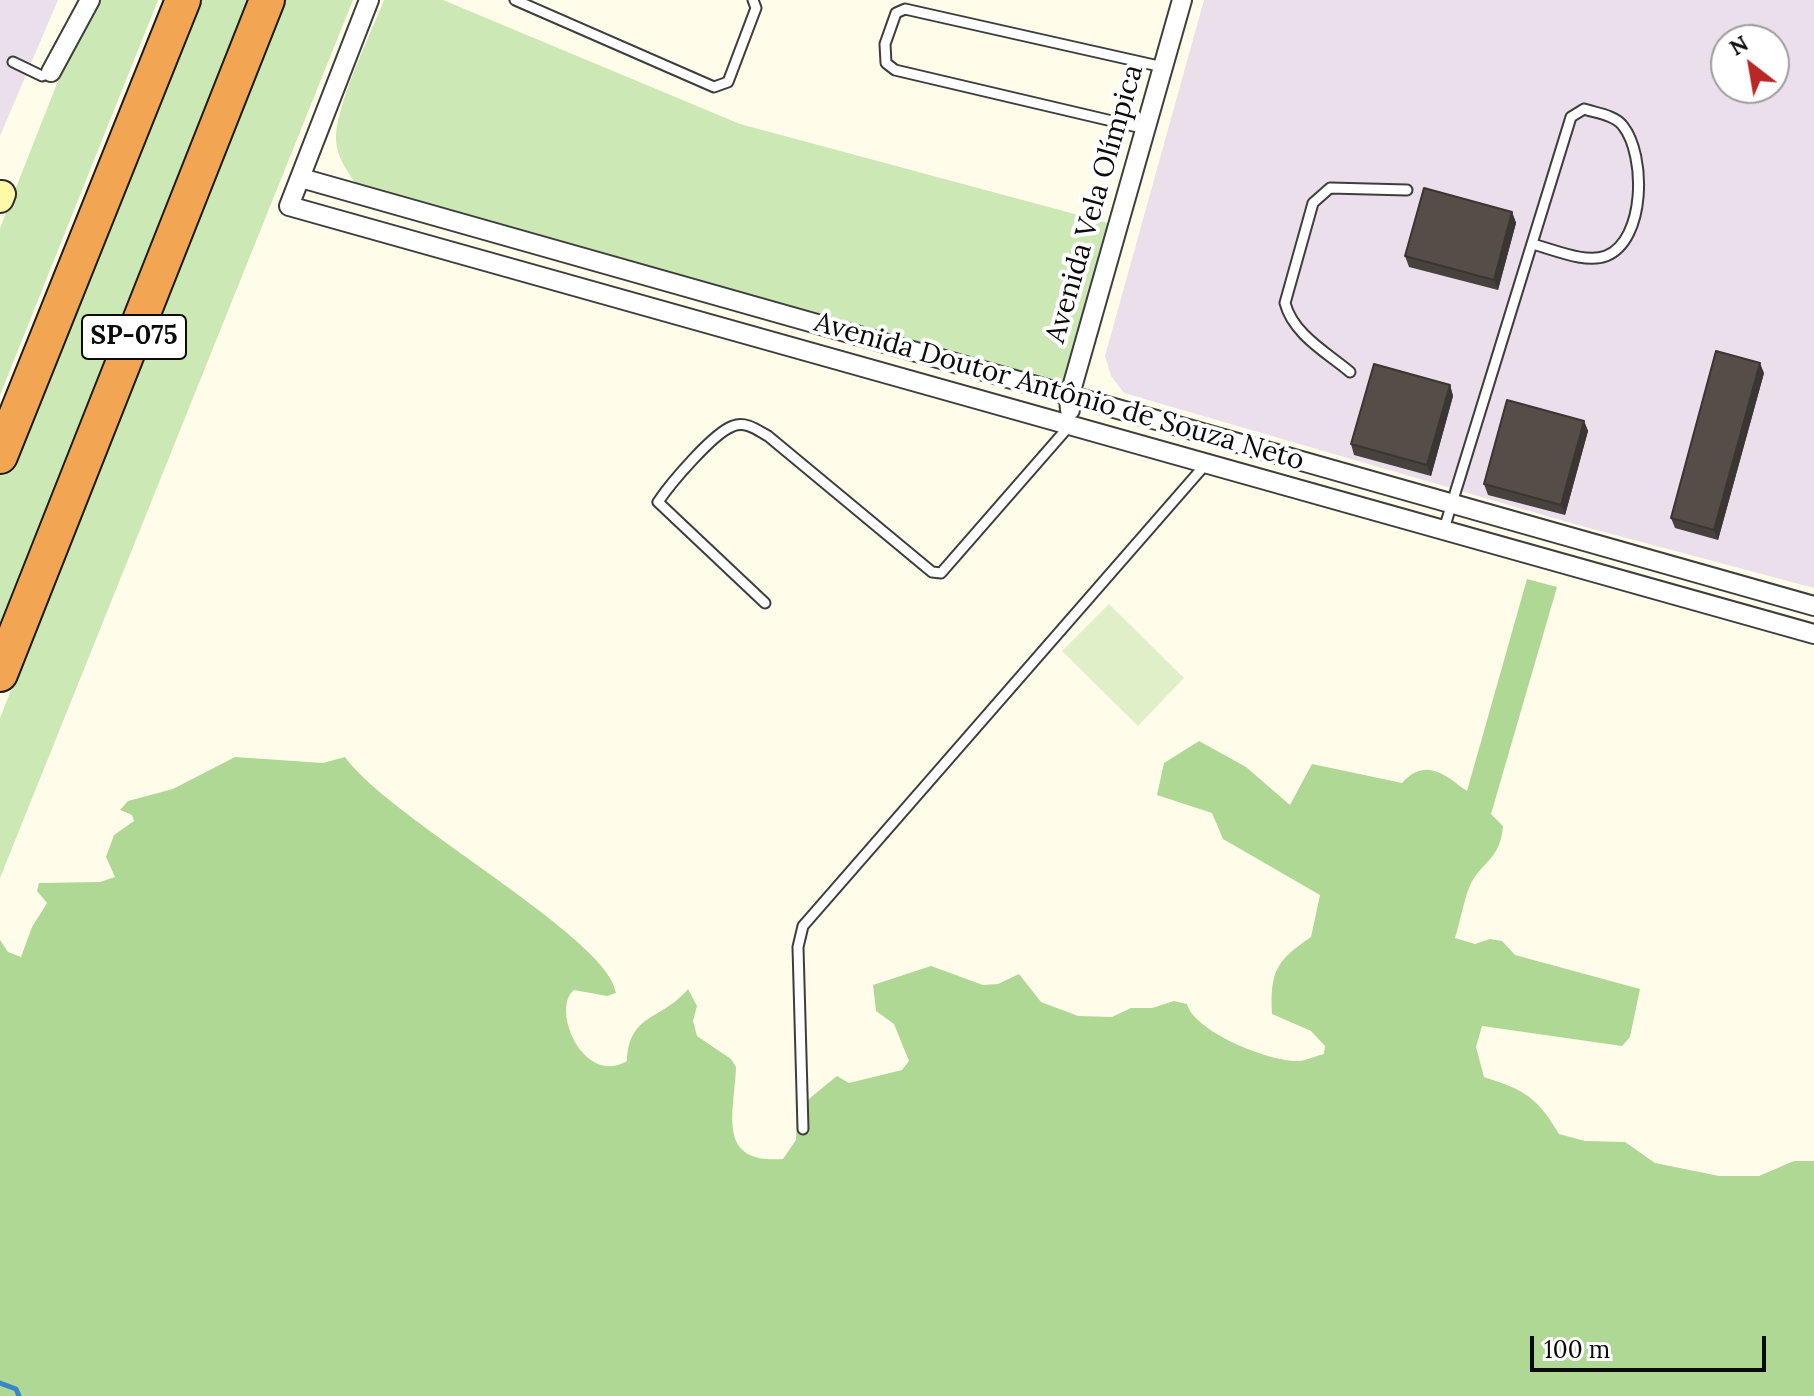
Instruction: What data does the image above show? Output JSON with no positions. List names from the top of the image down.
{
  "streets": {
    "highway": ["SP-075"],
    "street": ["Avenida Vela Olímpica", "Avenida Doutor Antônio de Souza Neto"]
  },
  "crossings": [
    ["Avenida Vela Olímpica", "Avenida Doutor Antônio de Souza Neto"]
  ],
  "scale_bar": "100 m",
  "north": "top left"
}
